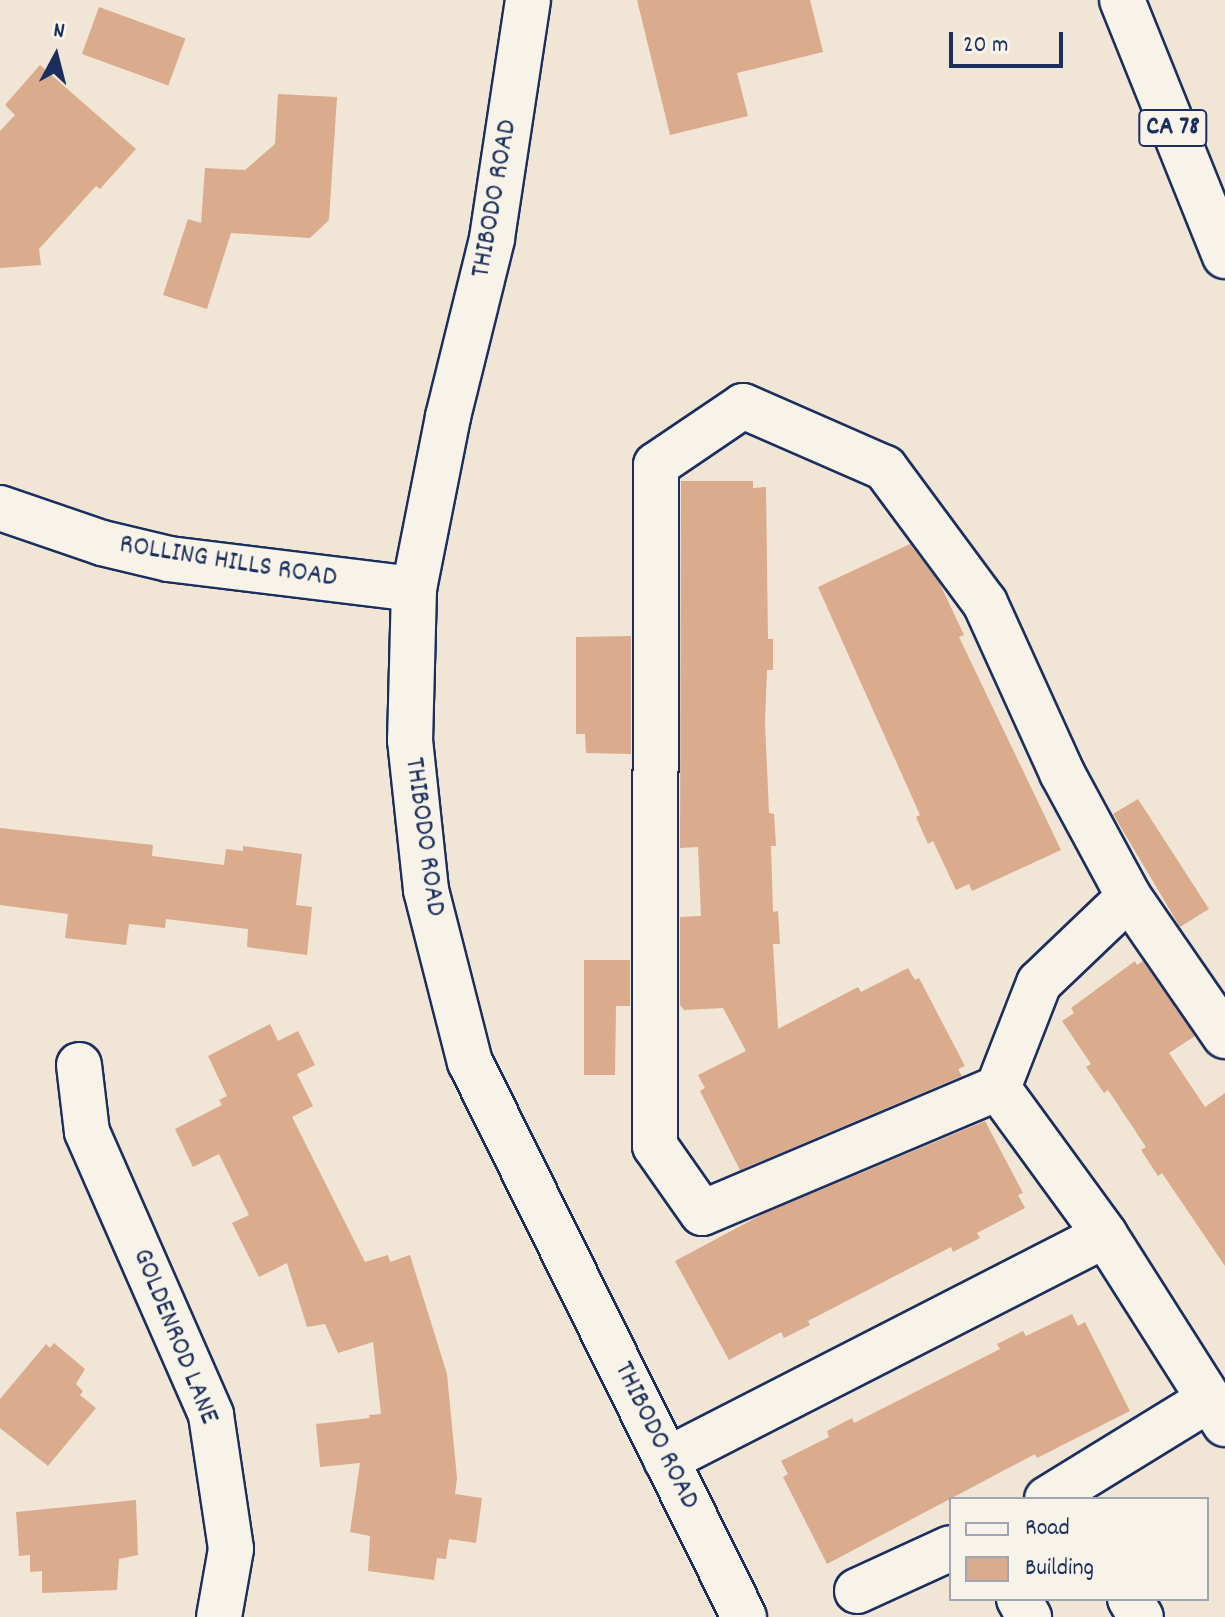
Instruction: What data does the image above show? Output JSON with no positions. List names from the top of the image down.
{
  "streets": {
    "main road": [
      "CA 78",
      "THIBODO ROAD",
      "ROLLING HILLS ROAD",
      "GOLDENROD LANE"
    ]
  },
  "crossings": [
    ["THIBODO ROAD", "ROLLING HILLS ROAD"]
  ],
  "legend": ["Road", "Building"],
  "scale_bar": "20 m",
  "north": "top"
}
